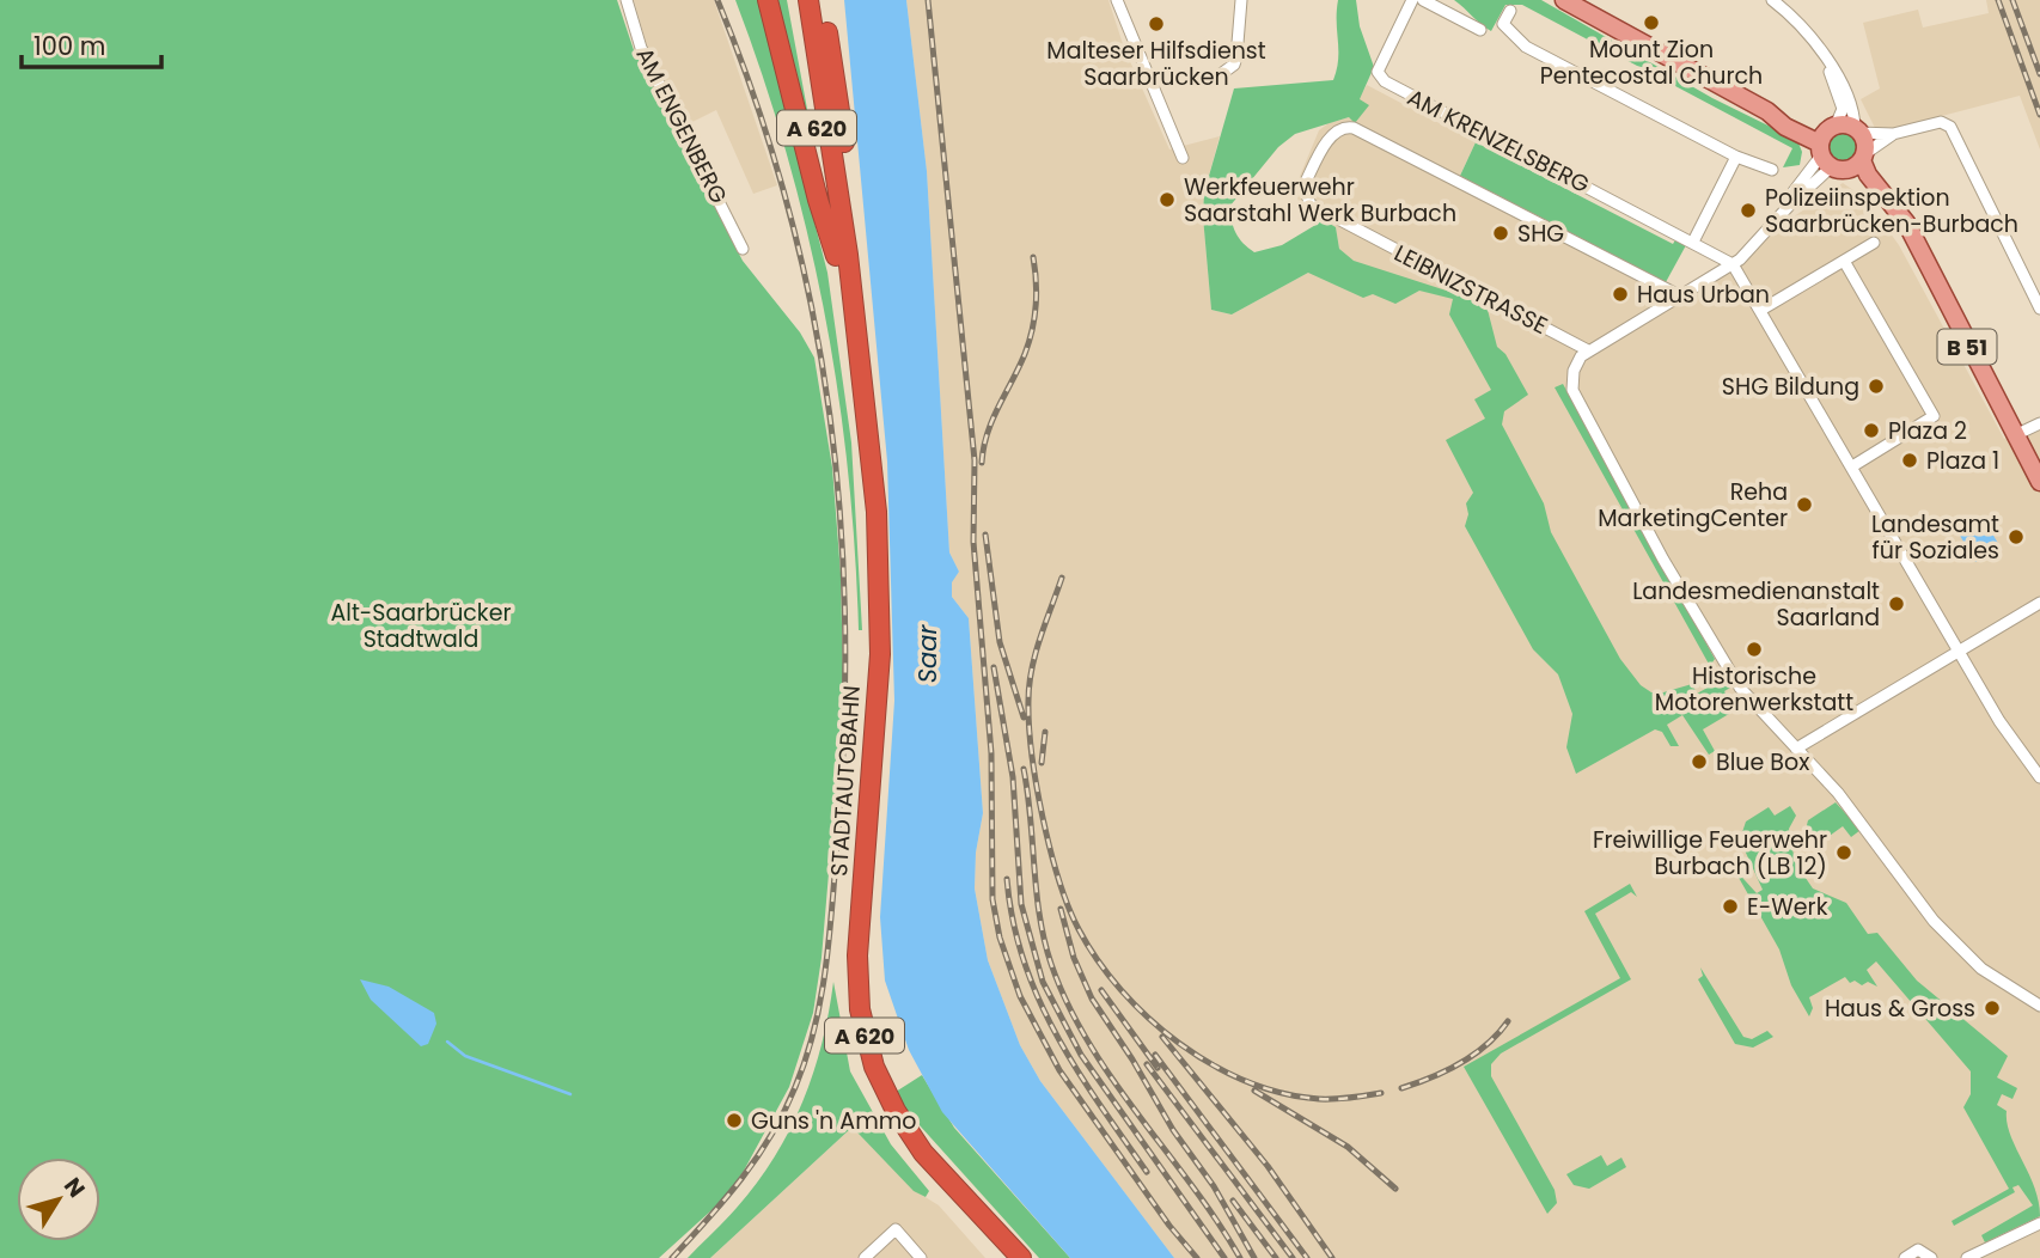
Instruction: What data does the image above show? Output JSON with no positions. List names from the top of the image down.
{
  "streets": {
    "highway": ["A 620", "STADTAUTOBAHN"],
    "main road": ["B 51"],
    "street": ["AM ENGENBERG", "AM KRENZELSBERG", "LEIBNIZSTRASSE"]
  },
  "crossings": [
    ["A 620", "STADTAUTOBAHN"]
  ],
  "water": ["Saar"],
  "parks": ["Alt-Saarbrücker Stadtwald"],
  "places": [
    "Mount Zion Pentecostal Church",
    "Malteser Hilfsdienst Saarbrücken",
    "Werkfeuerwehr Saarstahl Werk Burbach",
    "Polizeiinspektion Saarbrücken-Burbach",
    "SHG",
    "Haus Urban",
    "SHG Bildung",
    "Plaza 2",
    "Plaza 1",
    "Reha MarketingCenter",
    "Landesamt für Soziales",
    "Landesmedienanstalt Saarland",
    "Historische Motorenwerkstatt",
    "Blue Box",
    "Freiwillige Feuerwehr Burbach (LB 12)",
    "E-Werk",
    "Haus & Gross",
    "Guns 'n Ammo"
  ],
  "scale_bar": "100 m",
  "north": "top right"
}
